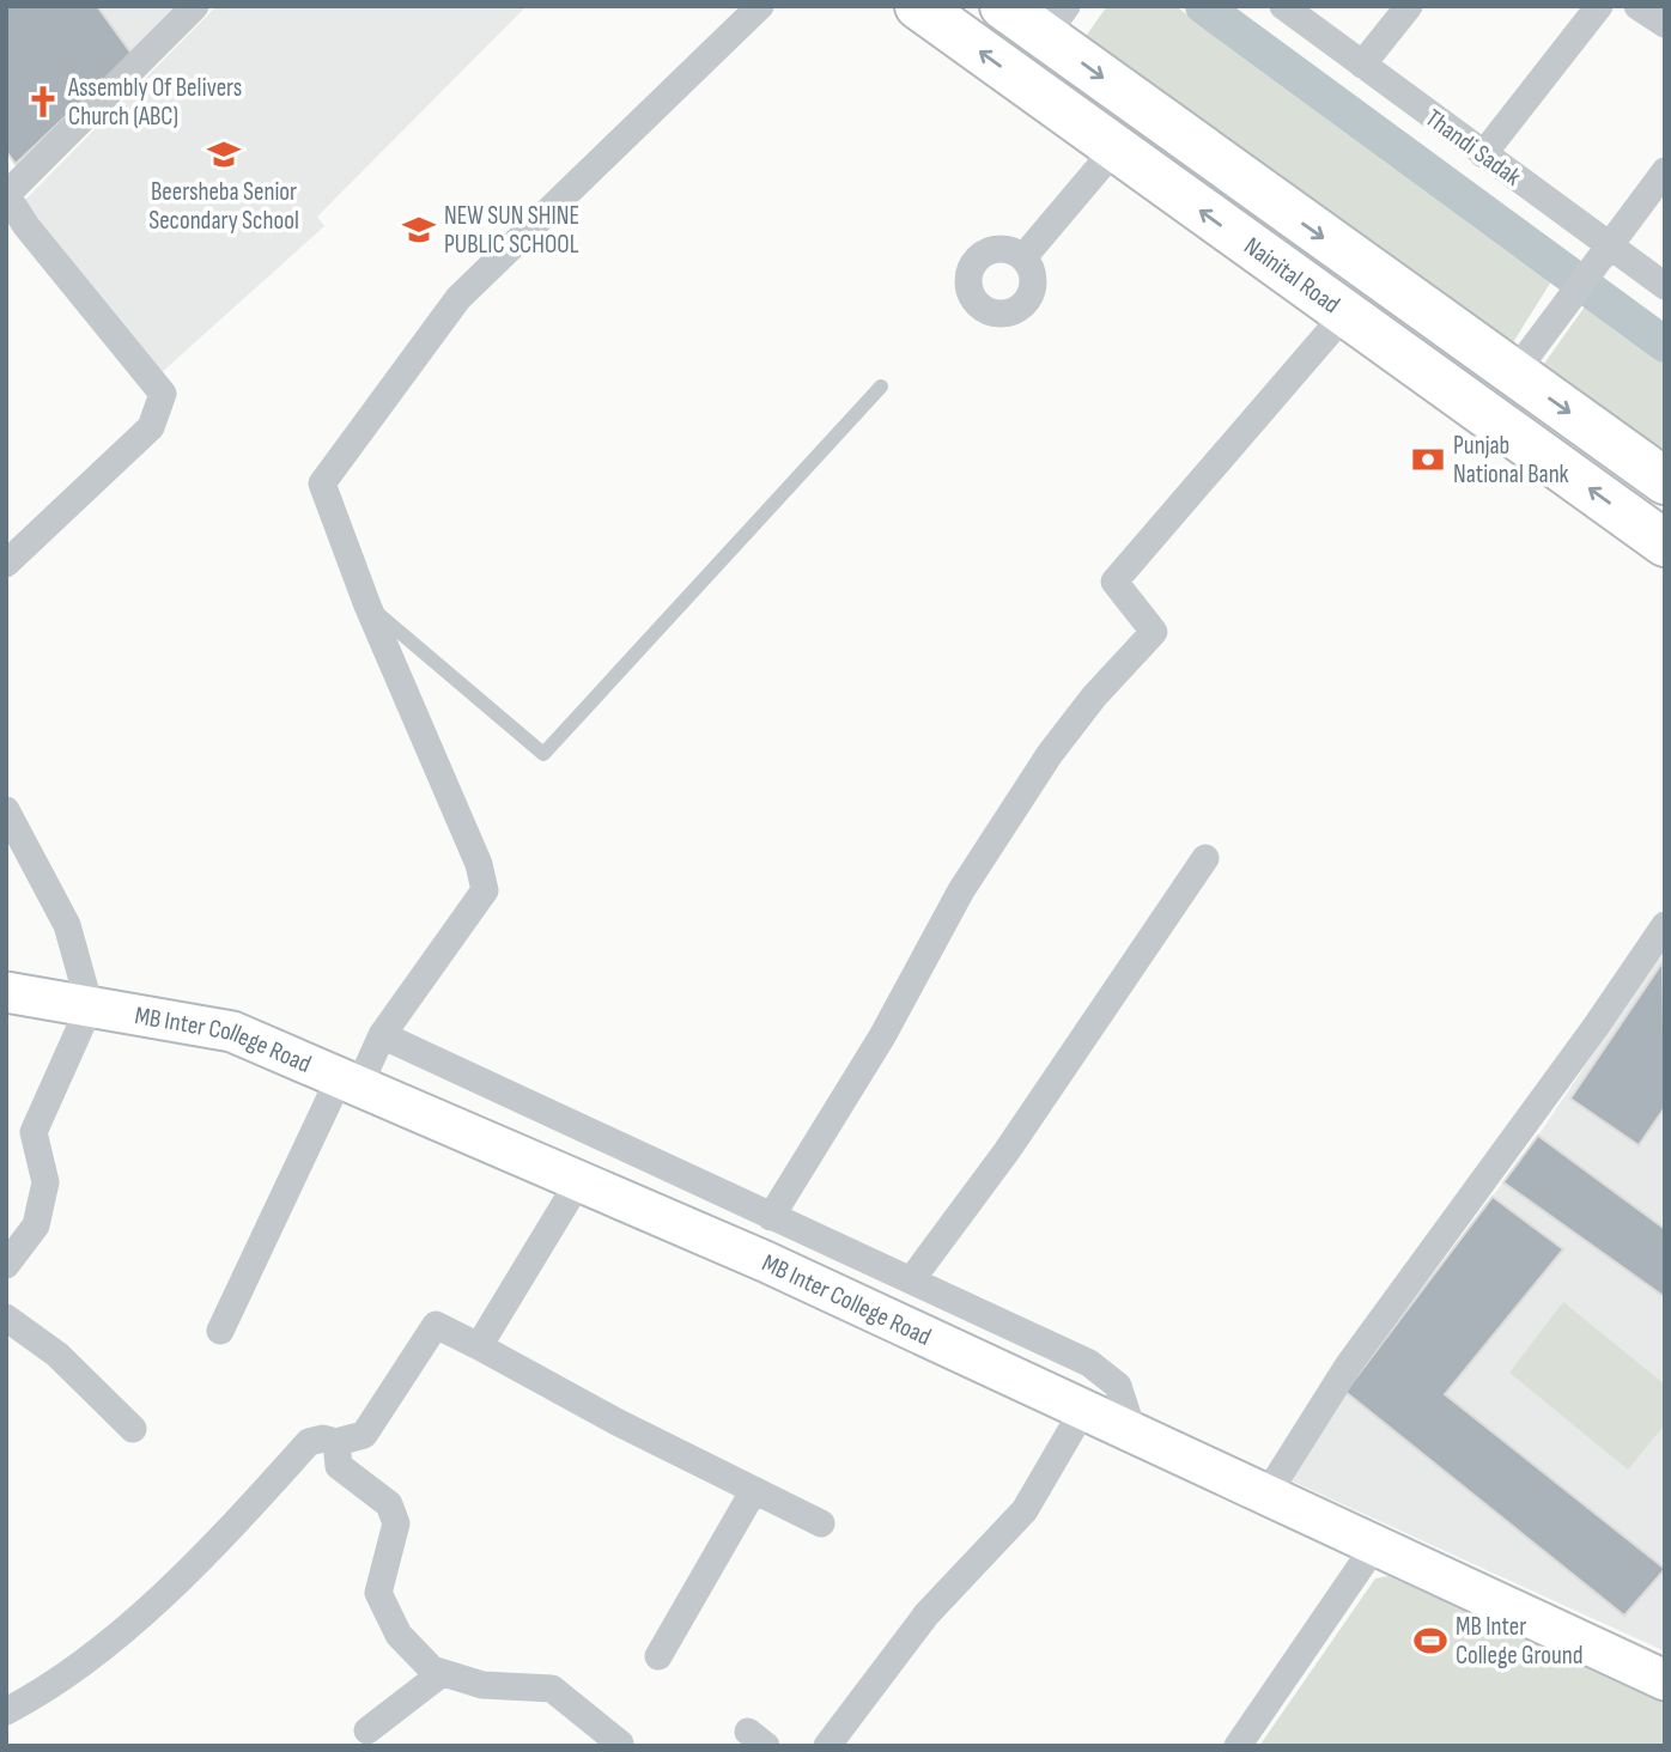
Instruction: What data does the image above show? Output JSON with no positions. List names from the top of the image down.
{
  "streets": {
    "highway": ["Nainital Road"],
    "street": ["Thandi Sadak", "MB Inter College Road"]
  },
  "places": {
    "church": ["Assembly Of Belivers Church (ABC)"],
    "school or university": ["Beersheba Senior Secondary School", "NEW SUN SHINE PUBLIC SCHOOL"],
    "bank": ["Punjab National Bank"],
    "sports": ["MB Inter College Ground"]
  }
}
